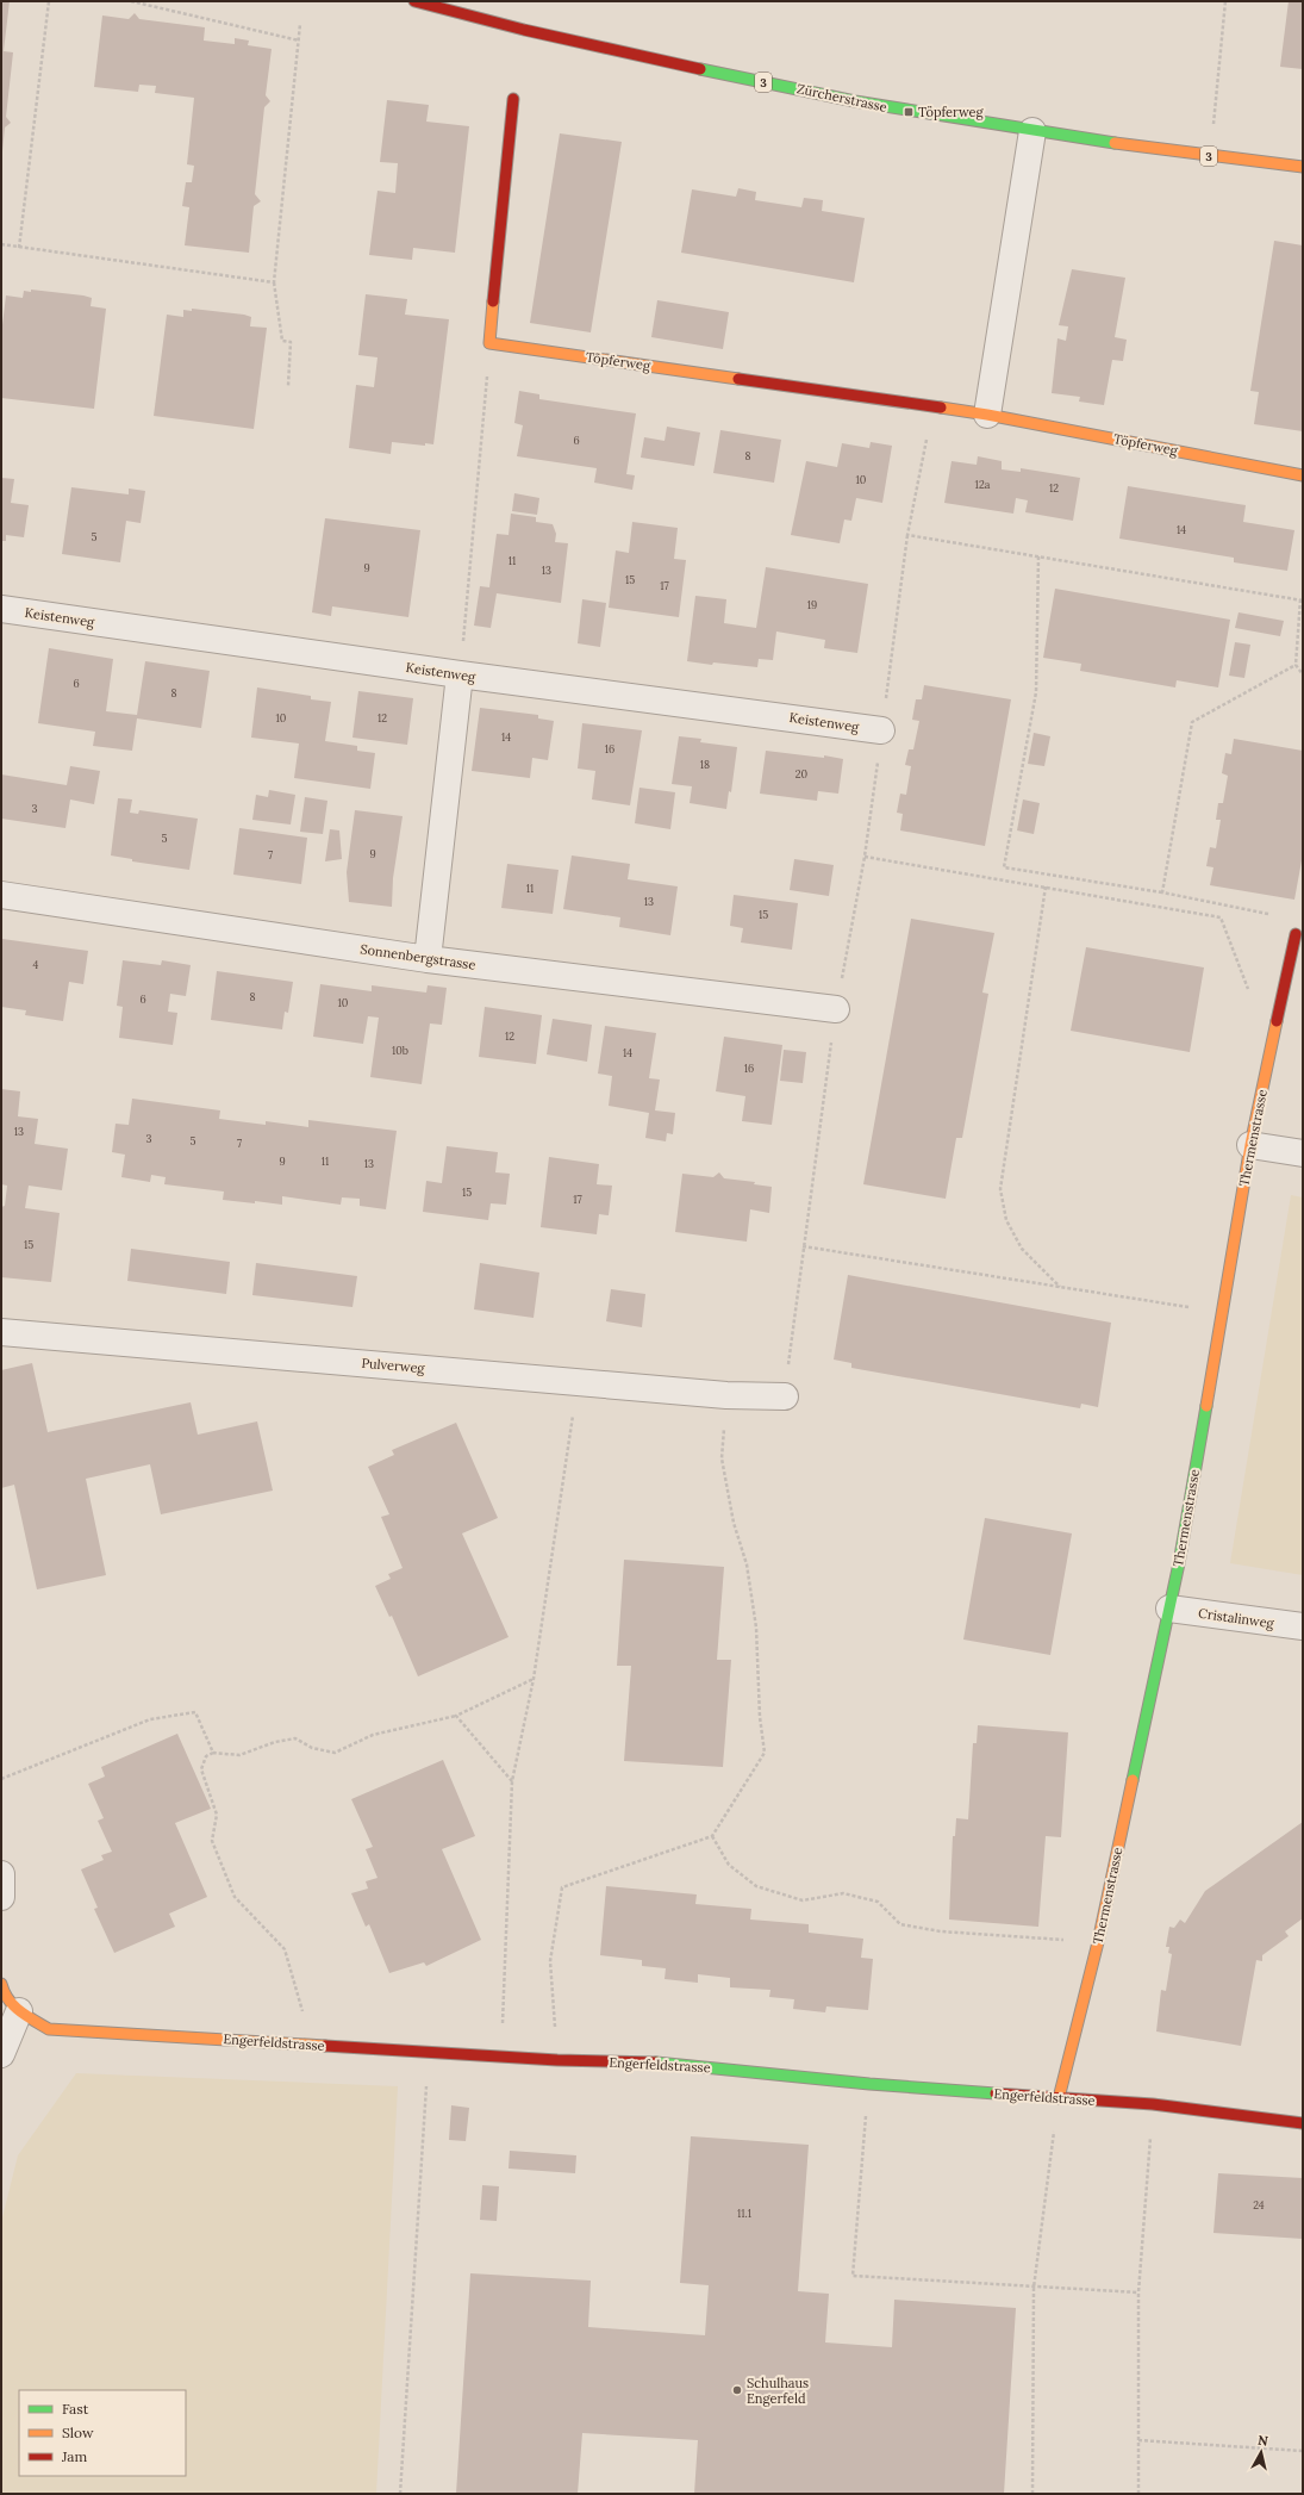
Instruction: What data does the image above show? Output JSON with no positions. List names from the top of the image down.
{
  "streets": {
    "street": [
      "3",
      "Zürcherstrasse",
      "Töpferweg",
      "Keistenweg",
      "Sonnenbergstrasse",
      "Thermenstrasse",
      "Pulverweg",
      "Cristalinweg",
      "Engerfeldstrasse"
    ]
  },
  "crossings": [
    ["Thermenstrasse", "Cristalinweg"],
    ["Thermenstrasse", "Engerfeldstrasse"]
  ],
  "places": {
    "transit": ["Töpferweg"],
    "other": ["Schulhaus Engerfeld"]
  },
  "house_numbers": [
    "6",
    "8",
    "10",
    "12a",
    "12",
    "14",
    "5",
    "11",
    "9",
    "13",
    "15",
    "17",
    "19",
    "6",
    "8",
    "10",
    "12",
    "14",
    "16",
    "18",
    "20",
    "3",
    "5",
    "9",
    "7",
    "11",
    "13",
    "15",
    "4",
    "8",
    "6",
    "10",
    "12",
    "10b",
    "14",
    "16",
    "13",
    "3",
    "5",
    "7",
    "9",
    "11",
    "13",
    "15",
    "17",
    "15",
    "24",
    "11.1"
  ],
  "legend": ["Fast", "Slow", "Jam"],
  "north": "top"
}
